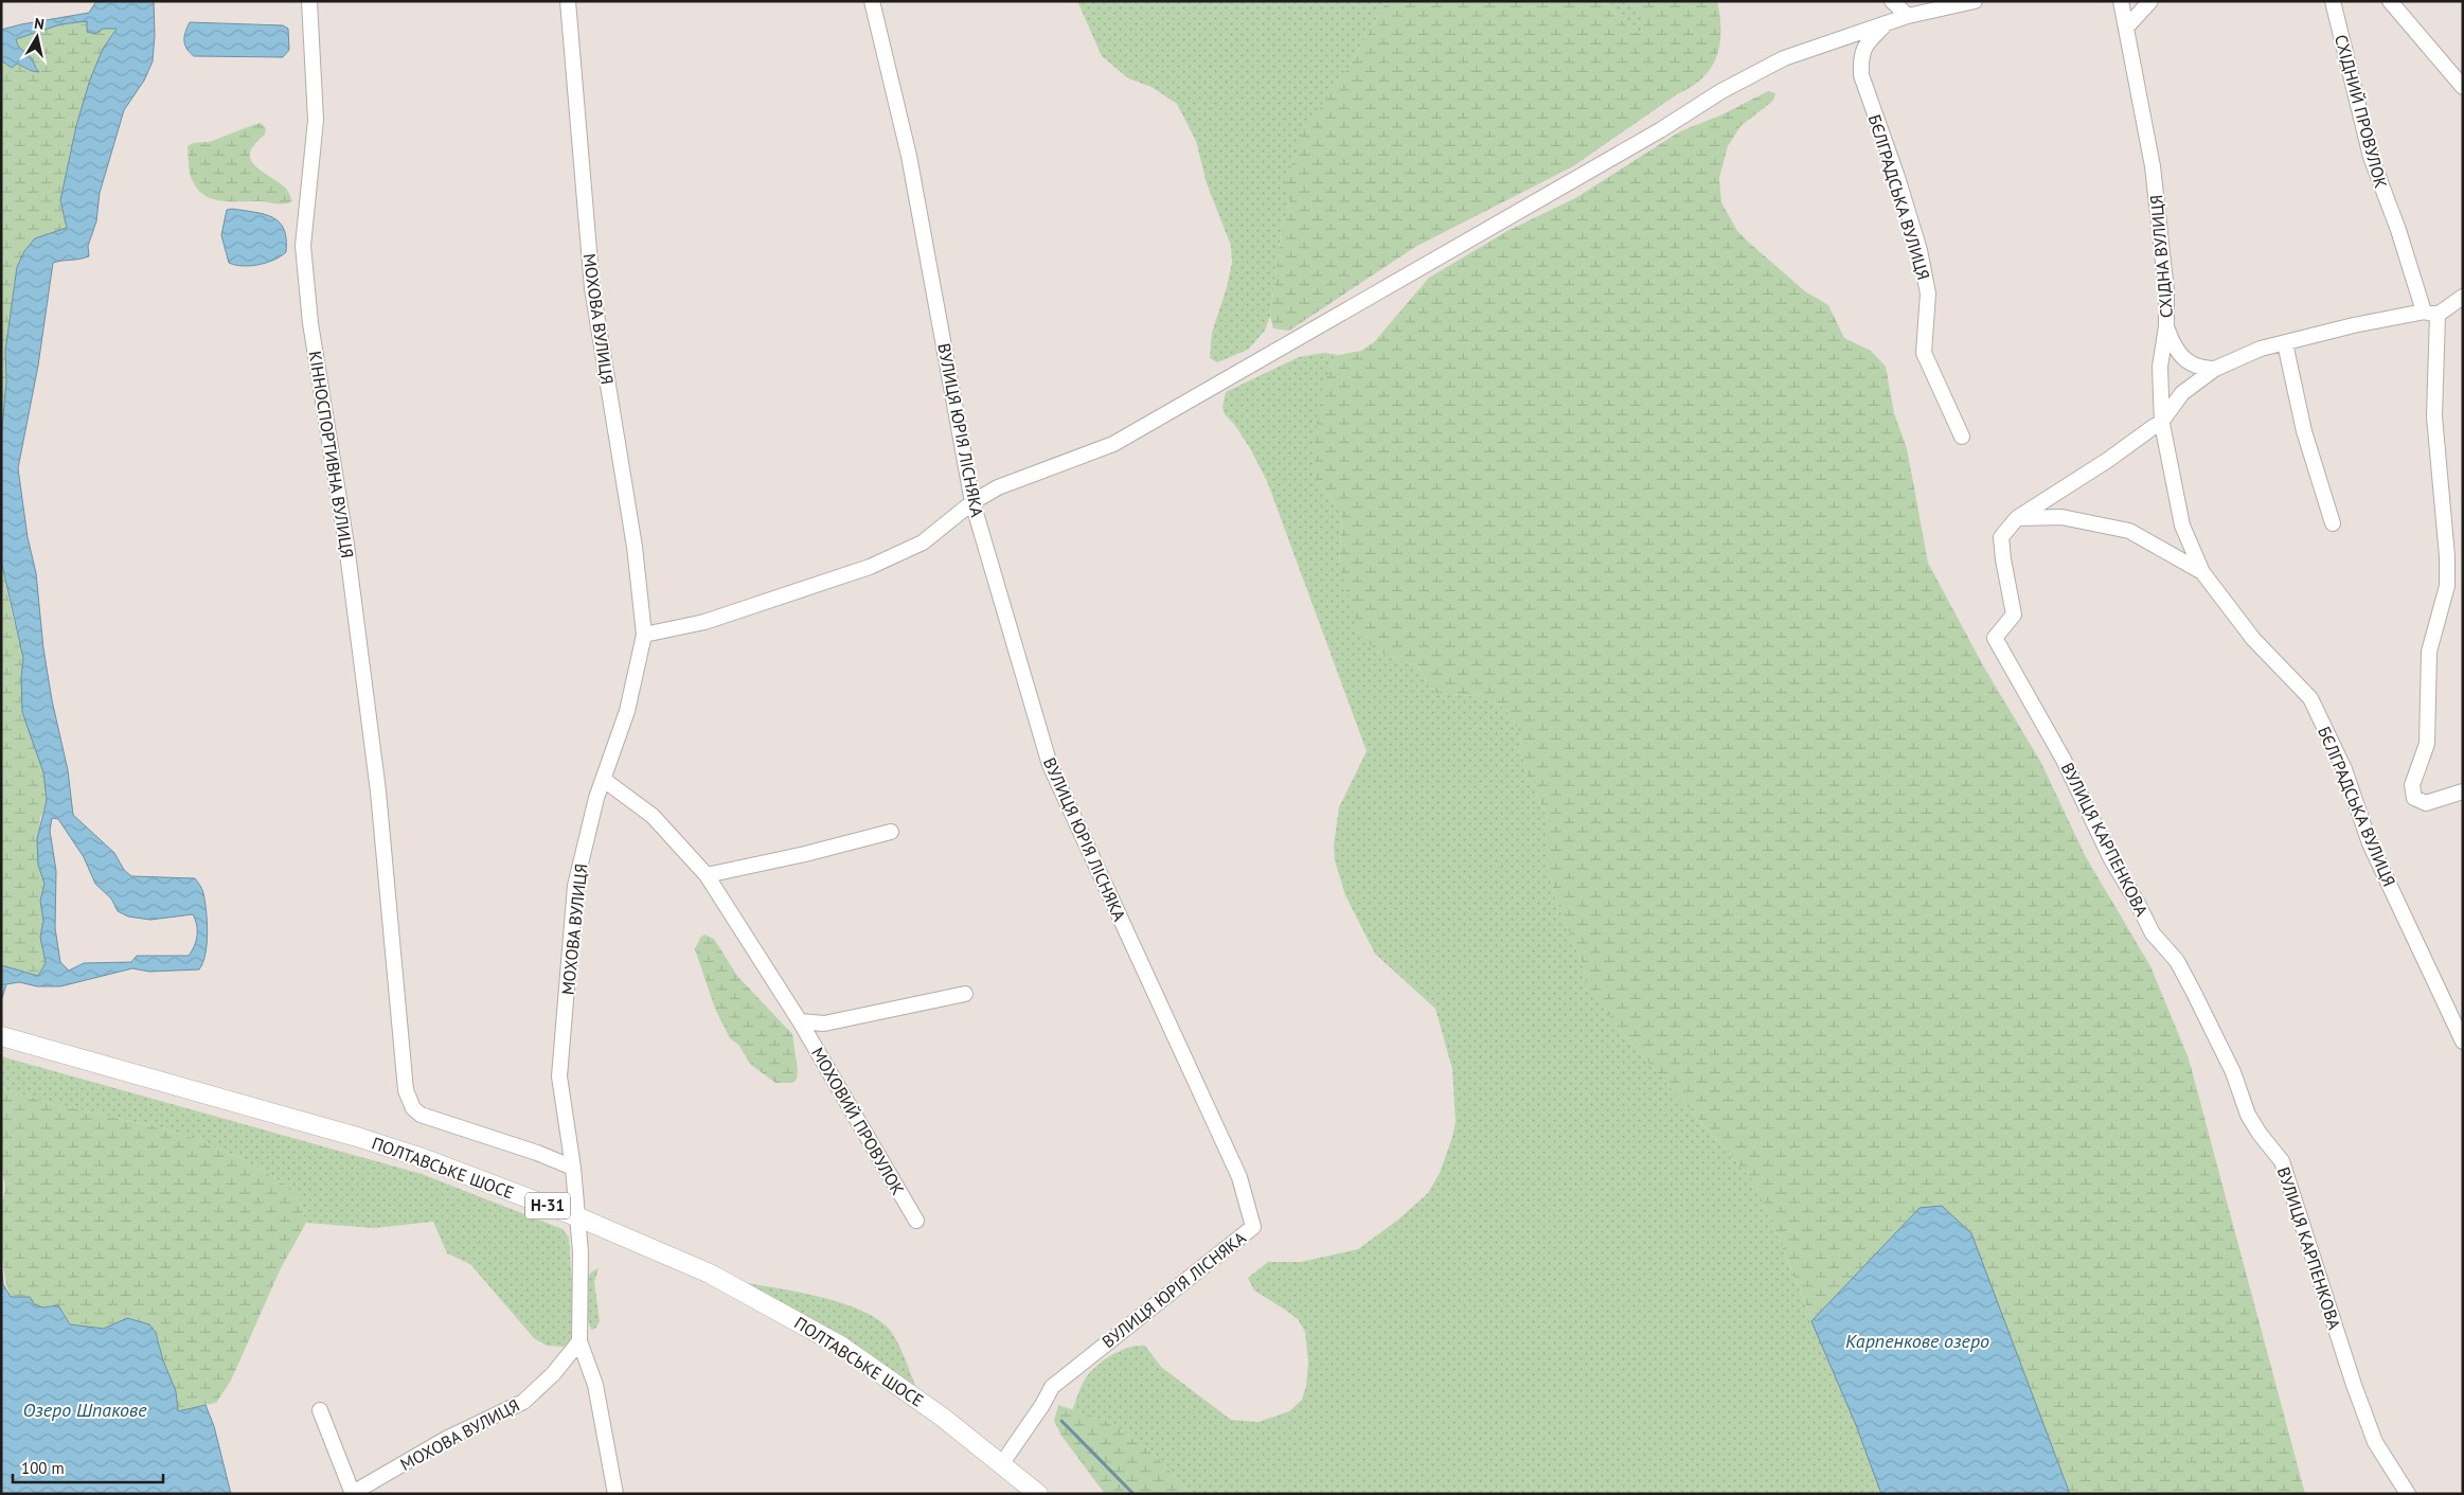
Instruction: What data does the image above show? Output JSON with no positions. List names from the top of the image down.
{
  "streets": {
    "main road": ["ПОЛТАВСЬКЕ ШОСЕ", "Н-31"],
    "street": [
      "СХІДНИЙ ПРОВУЛОК",
      "БЄЛГРАДСЬКА ВУЛИЦЯ",
      "СХІДНА ВУЛИЦЯ",
      "МОХОВА ВУЛИЦЯ",
      "ВУЛИЦЯ ЮРІЯ ЛІСНЯКА",
      "КІННОСПОРТИВНА ВУЛИЦЯ",
      "ВУЛИЦЯ КАРПЕНКОВА",
      "МОХОВИЙ ПРОВУЛОК"
    ]
  },
  "crossings": [
    ["БЄЛГРАДСЬКА ВУЛИЦЯ", "СХІДНА ВУЛИЦЯ"],
    ["БЄЛГРАДСЬКА ВУЛИЦЯ", "ВУЛИЦЯ КАРПЕНКОВА"],
    ["СХІДНА ВУЛИЦЯ", "ВУЛИЦЯ КАРПЕНКОВА"],
    ["МОХОВА ВУЛИЦЯ", "КІННОСПОРТИВНА ВУЛИЦЯ"],
    ["МОХОВА ВУЛИЦЯ", "МОХОВИЙ ПРОВУЛОК"],
    ["МОХОВА ВУЛИЦЯ", "ПОЛТАВСЬКЕ ШОСЕ"],
    ["ВУЛИЦЯ ЮРІЯ ЛІСНЯКА", "ПОЛТАВСЬКЕ ШОСЕ"]
  ],
  "water": ["Карпенкове озеро", "Озеро Шпакове"],
  "scale_bar": "100 m",
  "north": "top"
}
